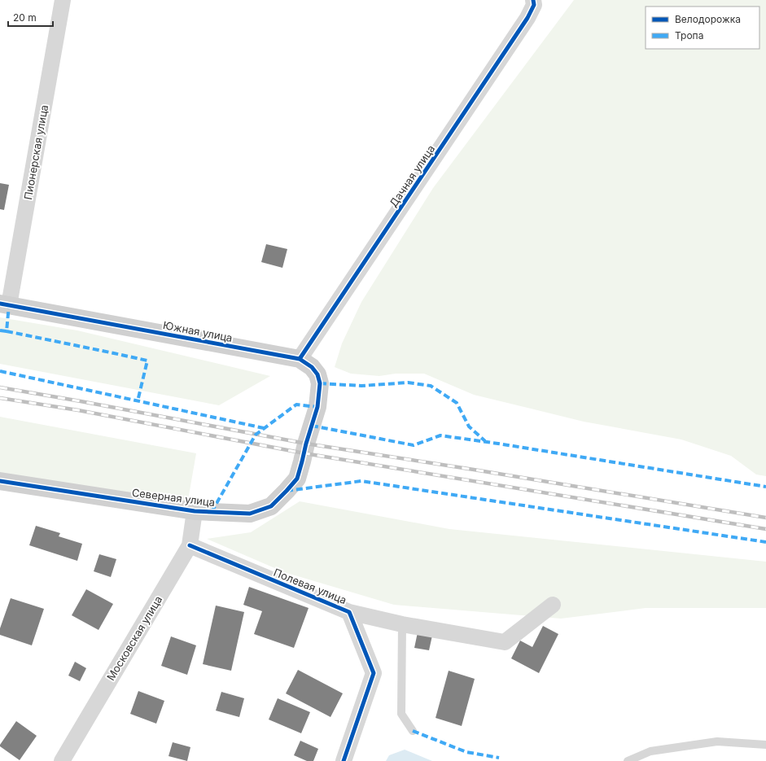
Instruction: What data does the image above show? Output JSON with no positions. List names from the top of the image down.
{
  "streets": {
    "street": [
      "Пионерская улица",
      "Дачная улица",
      "Южная улица",
      "Северная улица",
      "Полевая улица",
      "Московская улица"
    ]
  },
  "crossings": [
    ["Пионерская улица", "Южная улица"],
    ["Дачная улица", "Южная улица"],
    ["Южная улица", "Северная улица"],
    ["Северная улица", "Московская улица"],
    ["Полевая улица", "Московская улица"]
  ],
  "legend": ["Велодорожка", "Тропа"],
  "scale_bar": "20 m"
}
